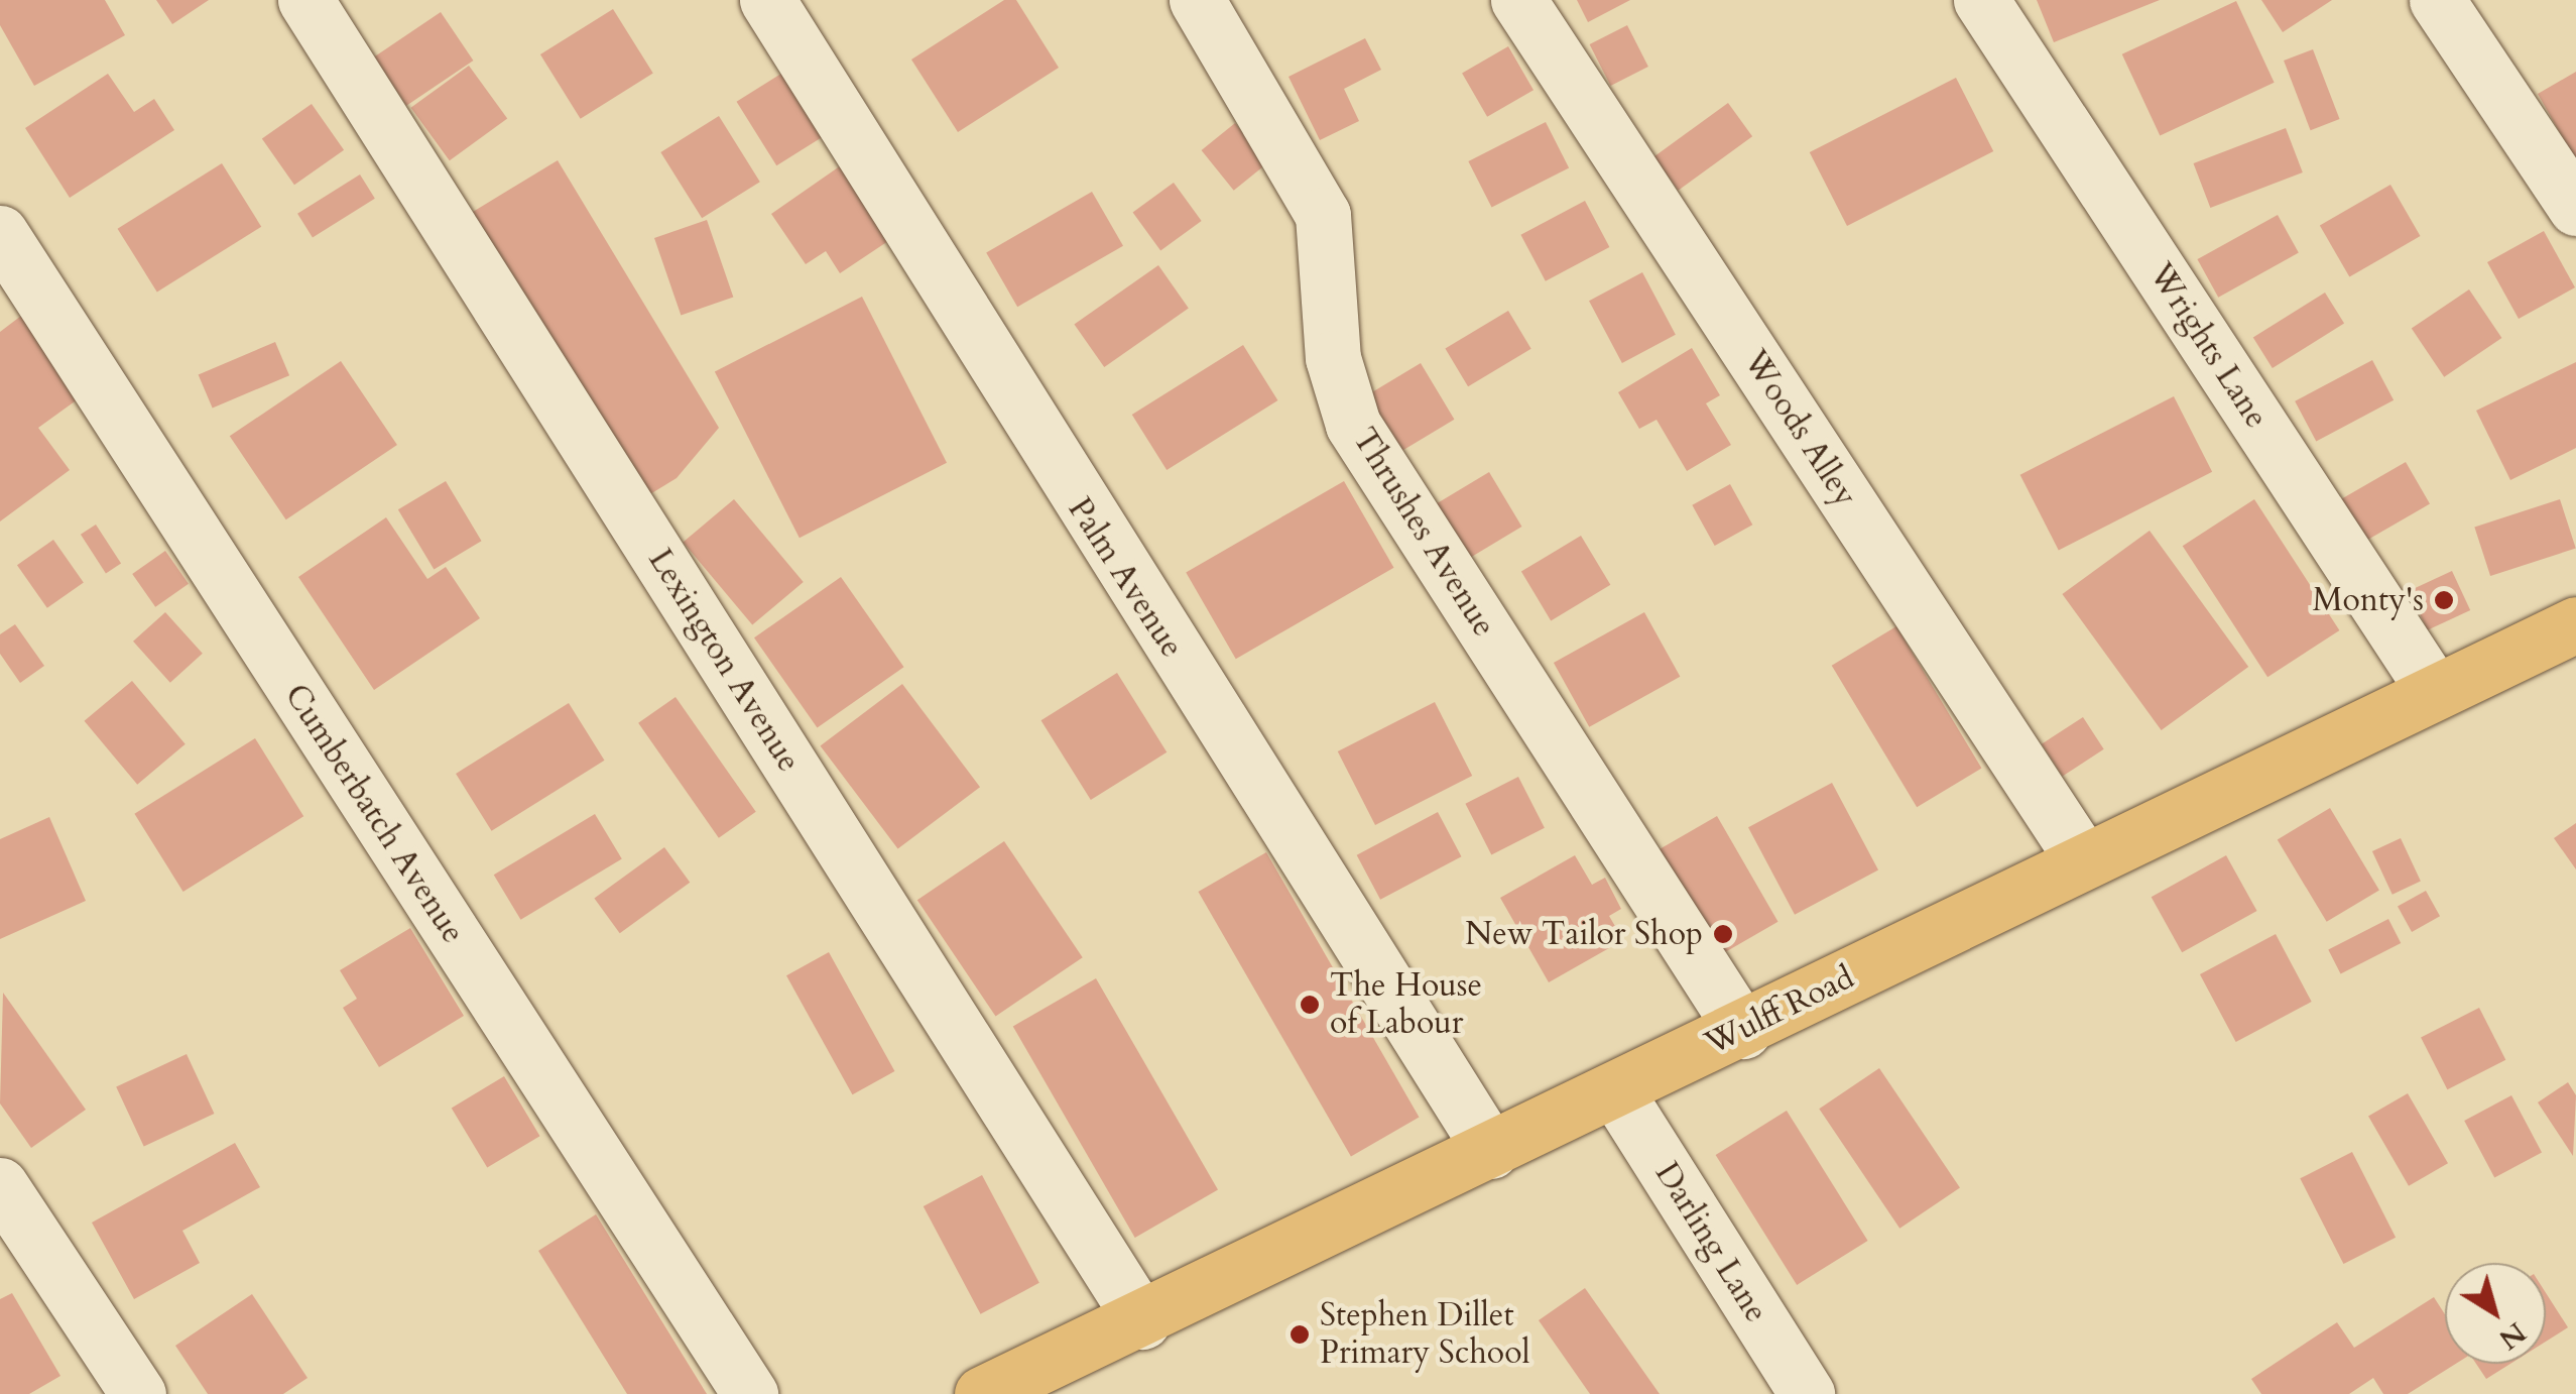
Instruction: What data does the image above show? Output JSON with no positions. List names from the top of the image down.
{
  "streets": {
    "main road": ["Wulff Road"],
    "street": [
      "Wrights Lane",
      "Woods Alley",
      "Thrushes Avenue",
      "Palm Avenue",
      "Lexington Avenue",
      "Cumberbatch Avenue",
      "Darling Lane"
    ]
  },
  "crossings": [
    ["Wrights Lane", "Wulff Road"],
    ["Woods Alley", "Wulff Road"],
    ["Thrushes Avenue", "Wulff Road"],
    ["Palm Avenue", "Wulff Road"],
    ["Lexington Avenue", "Wulff Road"],
    ["Wulff Road", "Darling Lane"]
  ],
  "places": [
    "Monty's",
    "New Tailor Shop",
    "The House of Labour",
    "Stephen Dillet Primary School"
  ],
  "north": "bottom right"
}
